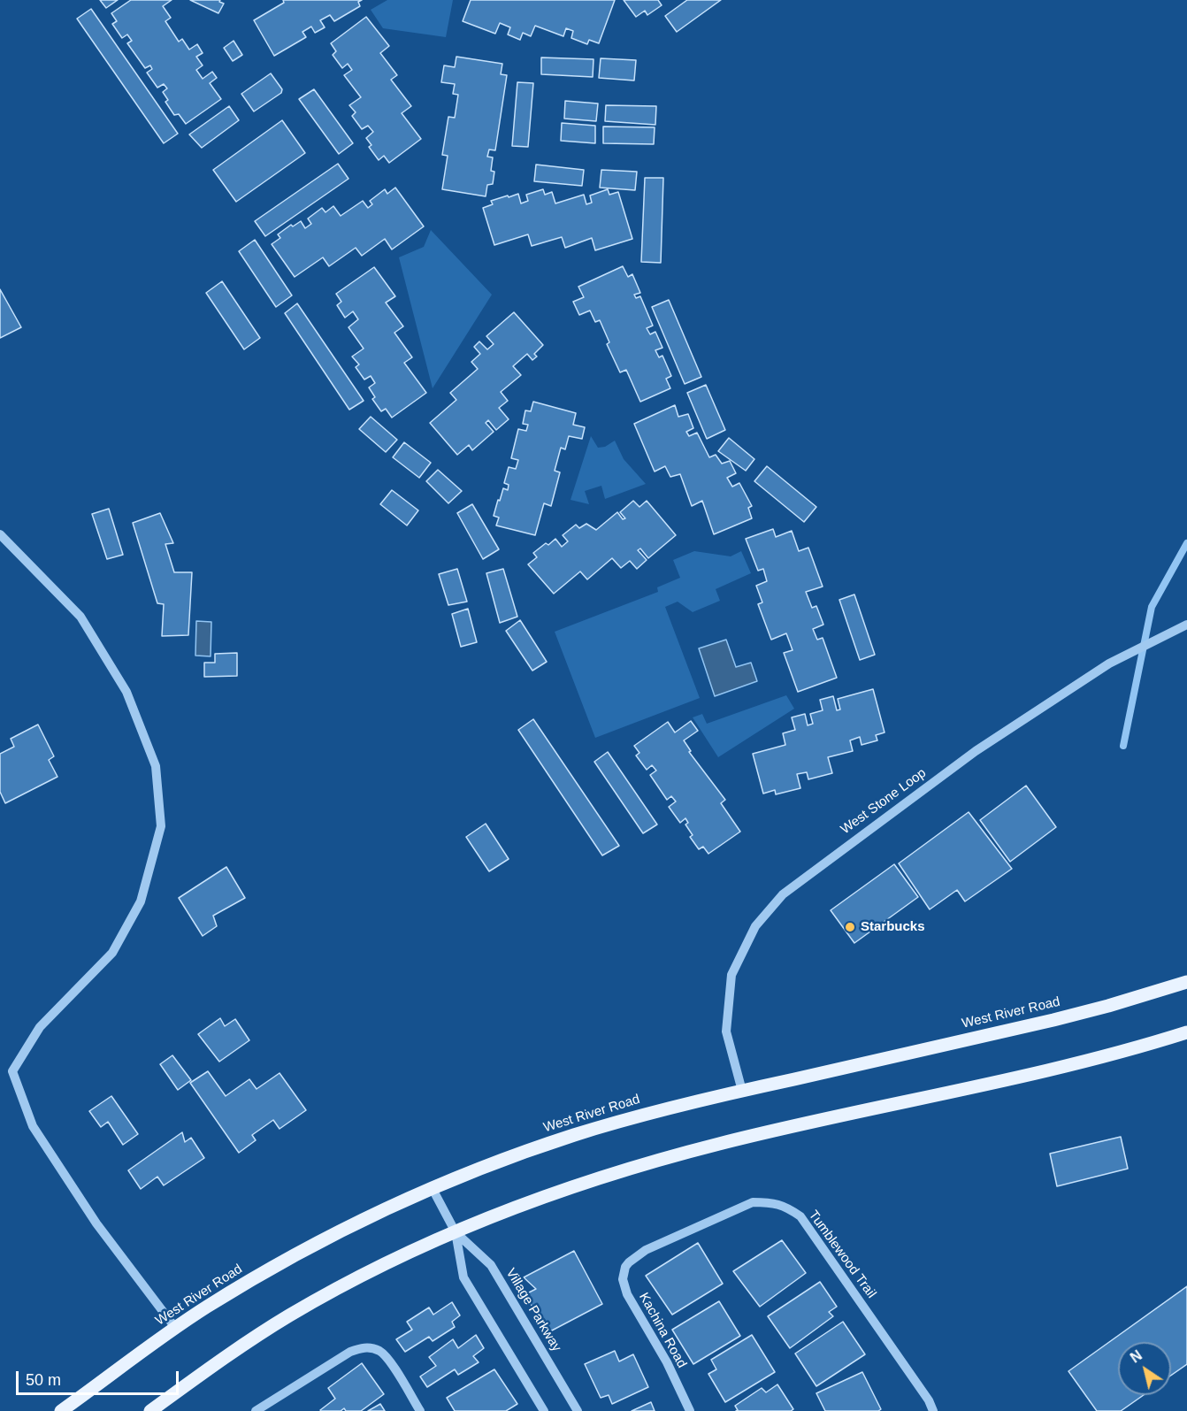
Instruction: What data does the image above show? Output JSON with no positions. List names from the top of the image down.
{
  "streets": {
    "main road": ["West River Road"],
    "street": [
      "West Stone Loop",
      "Tumblewood Trail",
      "Village Parkway",
      "Kachina Road"
    ]
  },
  "crossings": [
    ["West Stone Loop", "West River Road"],
    ["West River Road", "Village Parkway"],
    ["Tumblewood Trail", "Kachina Road"]
  ],
  "places": ["Starbucks"],
  "scale_bar": "50 m",
  "north": "top left"
}
